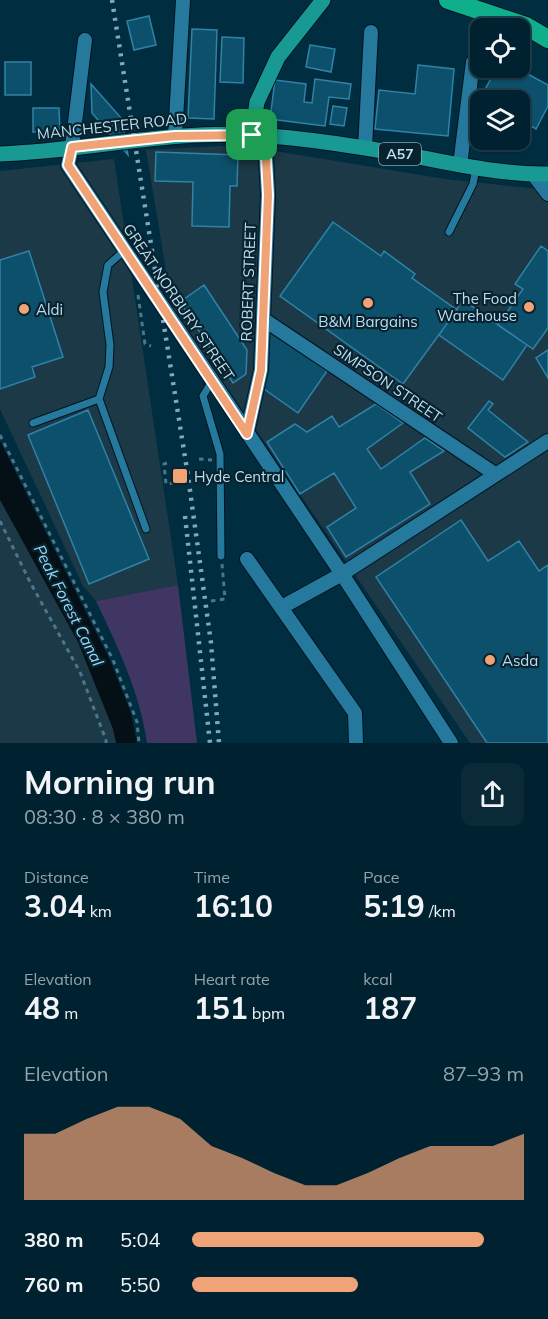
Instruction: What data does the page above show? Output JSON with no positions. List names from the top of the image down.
{
  "streets": {
    "main road": ["MANCHESTER ROAD", "A57"],
    "street": ["ROBERT STREET", "GREAT NORBURY STREET", "SIMPSON STREET"]
  },
  "crossings": [
    ["MANCHESTER ROAD", "ROBERT STREET"],
    ["MANCHESTER ROAD", "GREAT NORBURY STREET"],
    ["ROBERT STREET", "GREAT NORBURY STREET"],
    ["ROBERT STREET", "SIMPSON STREET"]
  ],
  "water": ["Peak Forest Canal"],
  "places": {
    "other": [
      "B&M Bargains",
      "The Food Warehouse",
      "Aldi",
      "Asda"
    ],
    "transit": ["Hyde Central"]
  },
  "page": {
    "heading": ["Morning run", "08:30 · 8 × 380 m"],
    "stats": [
      ["Distance", "3.04 km"],
      ["Time", "16:10"],
      ["Pace", "5:19 /km"],
      ["Elevation", "48 m"],
      ["Heart rate", "151 bpm"],
      ["kcal", "187"]
    ],
    "chart": ["Elevation", "87–93 m"],
    "list": [
      {
        "name": "380 m",
        "note": "5:04"
      },
      {
        "name": "760 m",
        "note": "5:50"
      }
    ]
  }
}
